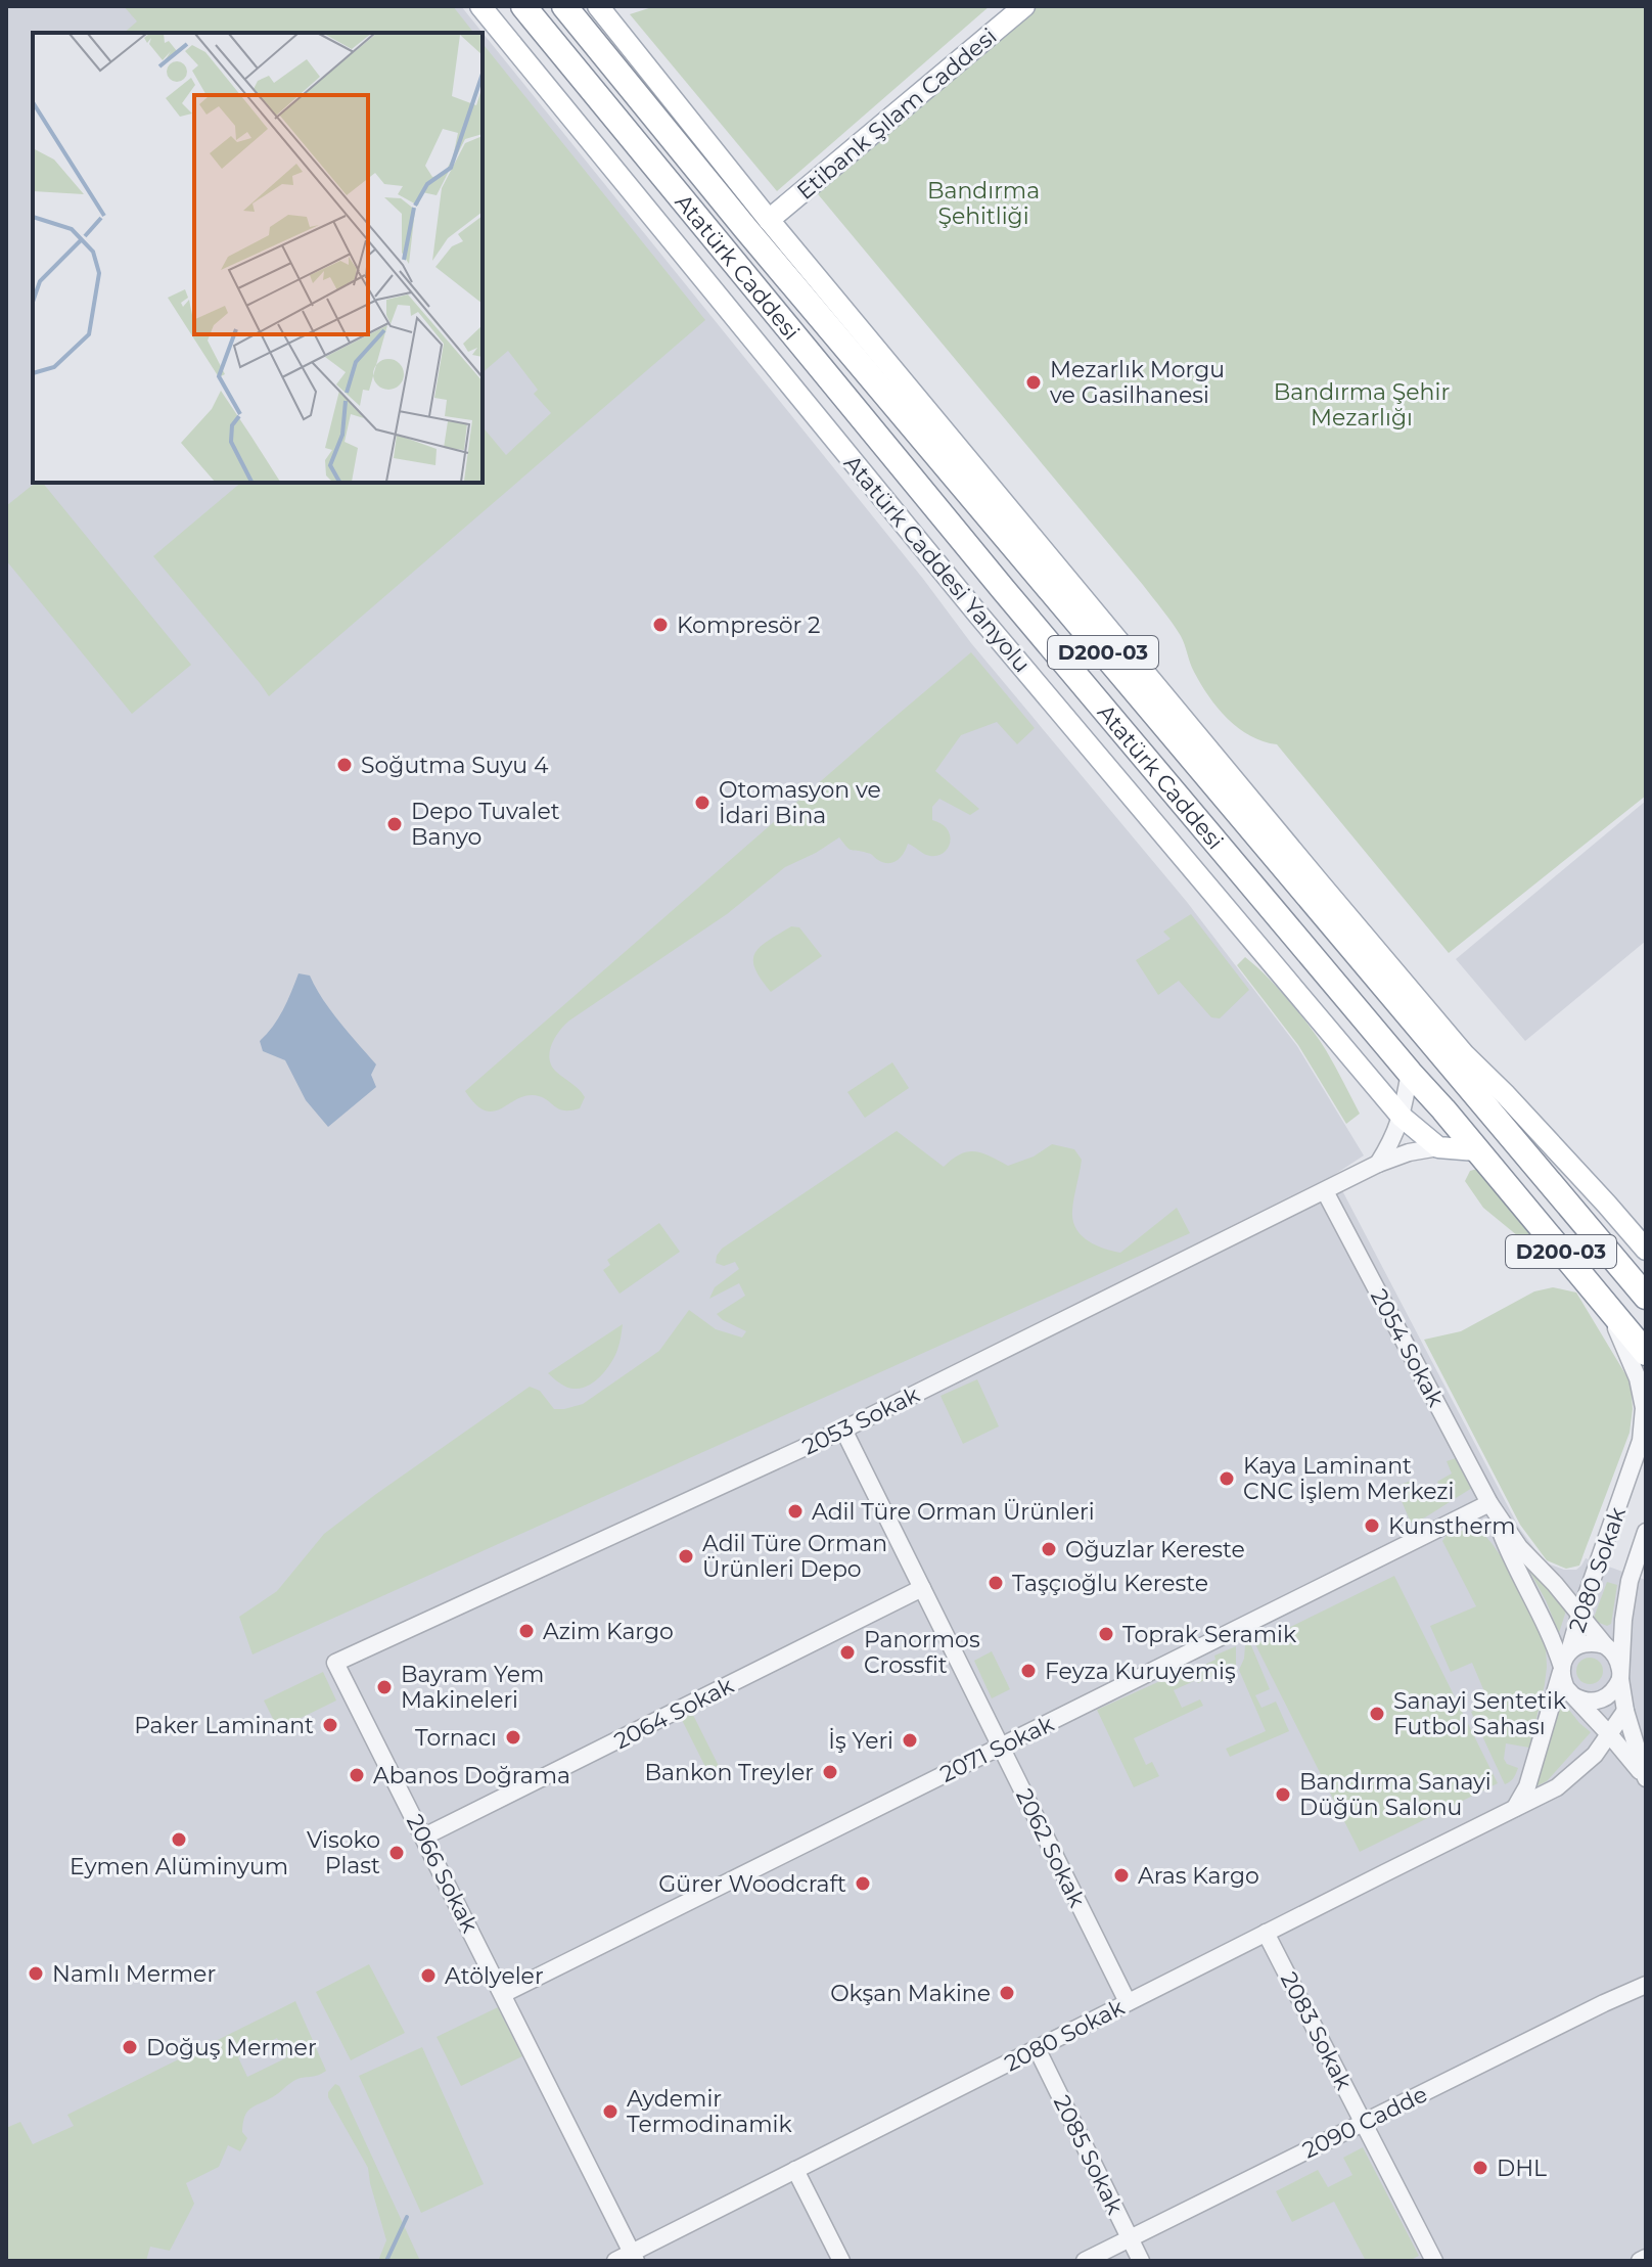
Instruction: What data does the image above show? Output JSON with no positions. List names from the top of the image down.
{
  "streets": {
    "highway": ["Atatürk Caddesi", "D200-03"],
    "main road": ["Etibank Şılam Caddesi", "Atatürk Caddesi Yanyolu"],
    "street": [
      "2054 Sokak",
      "2053 Sokak",
      "2080 Sokak",
      "2064 Sokak",
      "2071 Sokak",
      "2062 Sokak",
      "2066 Sokak",
      "2083 Sokak",
      "2090 Cadde",
      "2085 Sokak"
    ]
  },
  "crossings": [
    ["Atatürk Caddesi", "2080 Sokak"],
    ["Atatürk Caddesi Yanyolu", "2053 Sokak"],
    ["2054 Sokak", "2053 Sokak"],
    ["2054 Sokak", "2080 Sokak"],
    ["2054 Sokak", "2071 Sokak"],
    ["2053 Sokak", "2062 Sokak"],
    ["2053 Sokak", "2066 Sokak"],
    ["2080 Sokak", "2062 Sokak"],
    ["2080 Sokak", "2066 Sokak"],
    ["2080 Sokak", "2083 Sokak"],
    ["2080 Sokak", "2085 Sokak"],
    ["2064 Sokak", "2062 Sokak"],
    ["2064 Sokak", "2066 Sokak"],
    ["2071 Sokak", "2062 Sokak"],
    ["2071 Sokak", "2066 Sokak"],
    ["2083 Sokak", "2090 Cadde"],
    ["2090 Cadde", "2085 Sokak"]
  ],
  "parks": ["Bandırma Şehitliği", "Bandırma Şehir Mezarlığı"],
  "places": [
    "Mezarlık Morgu ve Gasilhanesi",
    "Kompresör 2",
    "Soğutma Suyu 4",
    "Otomasyon ve İdari Bina",
    "Depo Tuvalet Banyo",
    "Kaya Laminant CNC İşlem Merkezi",
    "Adil Türe Orman Ürünleri",
    "Kunstherm",
    "Oğuzlar Kereste",
    "Adil Türe Orman Ürünleri Depo",
    "Taşçıoğlu Kereste",
    "Azim Kargo",
    "Toprak Seramik",
    "Panormos Crossfit",
    "Feyza Kuruyemiş",
    "Bayram Yem Makineleri",
    "Sanayi Sentetik Futbol Sahası",
    "Paker Laminant",
    "Tornacı",
    "İş Yeri",
    "Bankon Treyler",
    "Abanos Doğrama",
    "Bandırma Sanayi Düğün Salonu",
    "Eymen Alüminyum",
    "Visoko Plast",
    "Aras Kargo",
    "Gürer Woodcraft",
    "Namlı Mermer",
    "Atölyeler",
    "Okşan Makine",
    "Doğuş Mermer",
    "Aydemir Termodinamik",
    "DHL"
  ]
}
